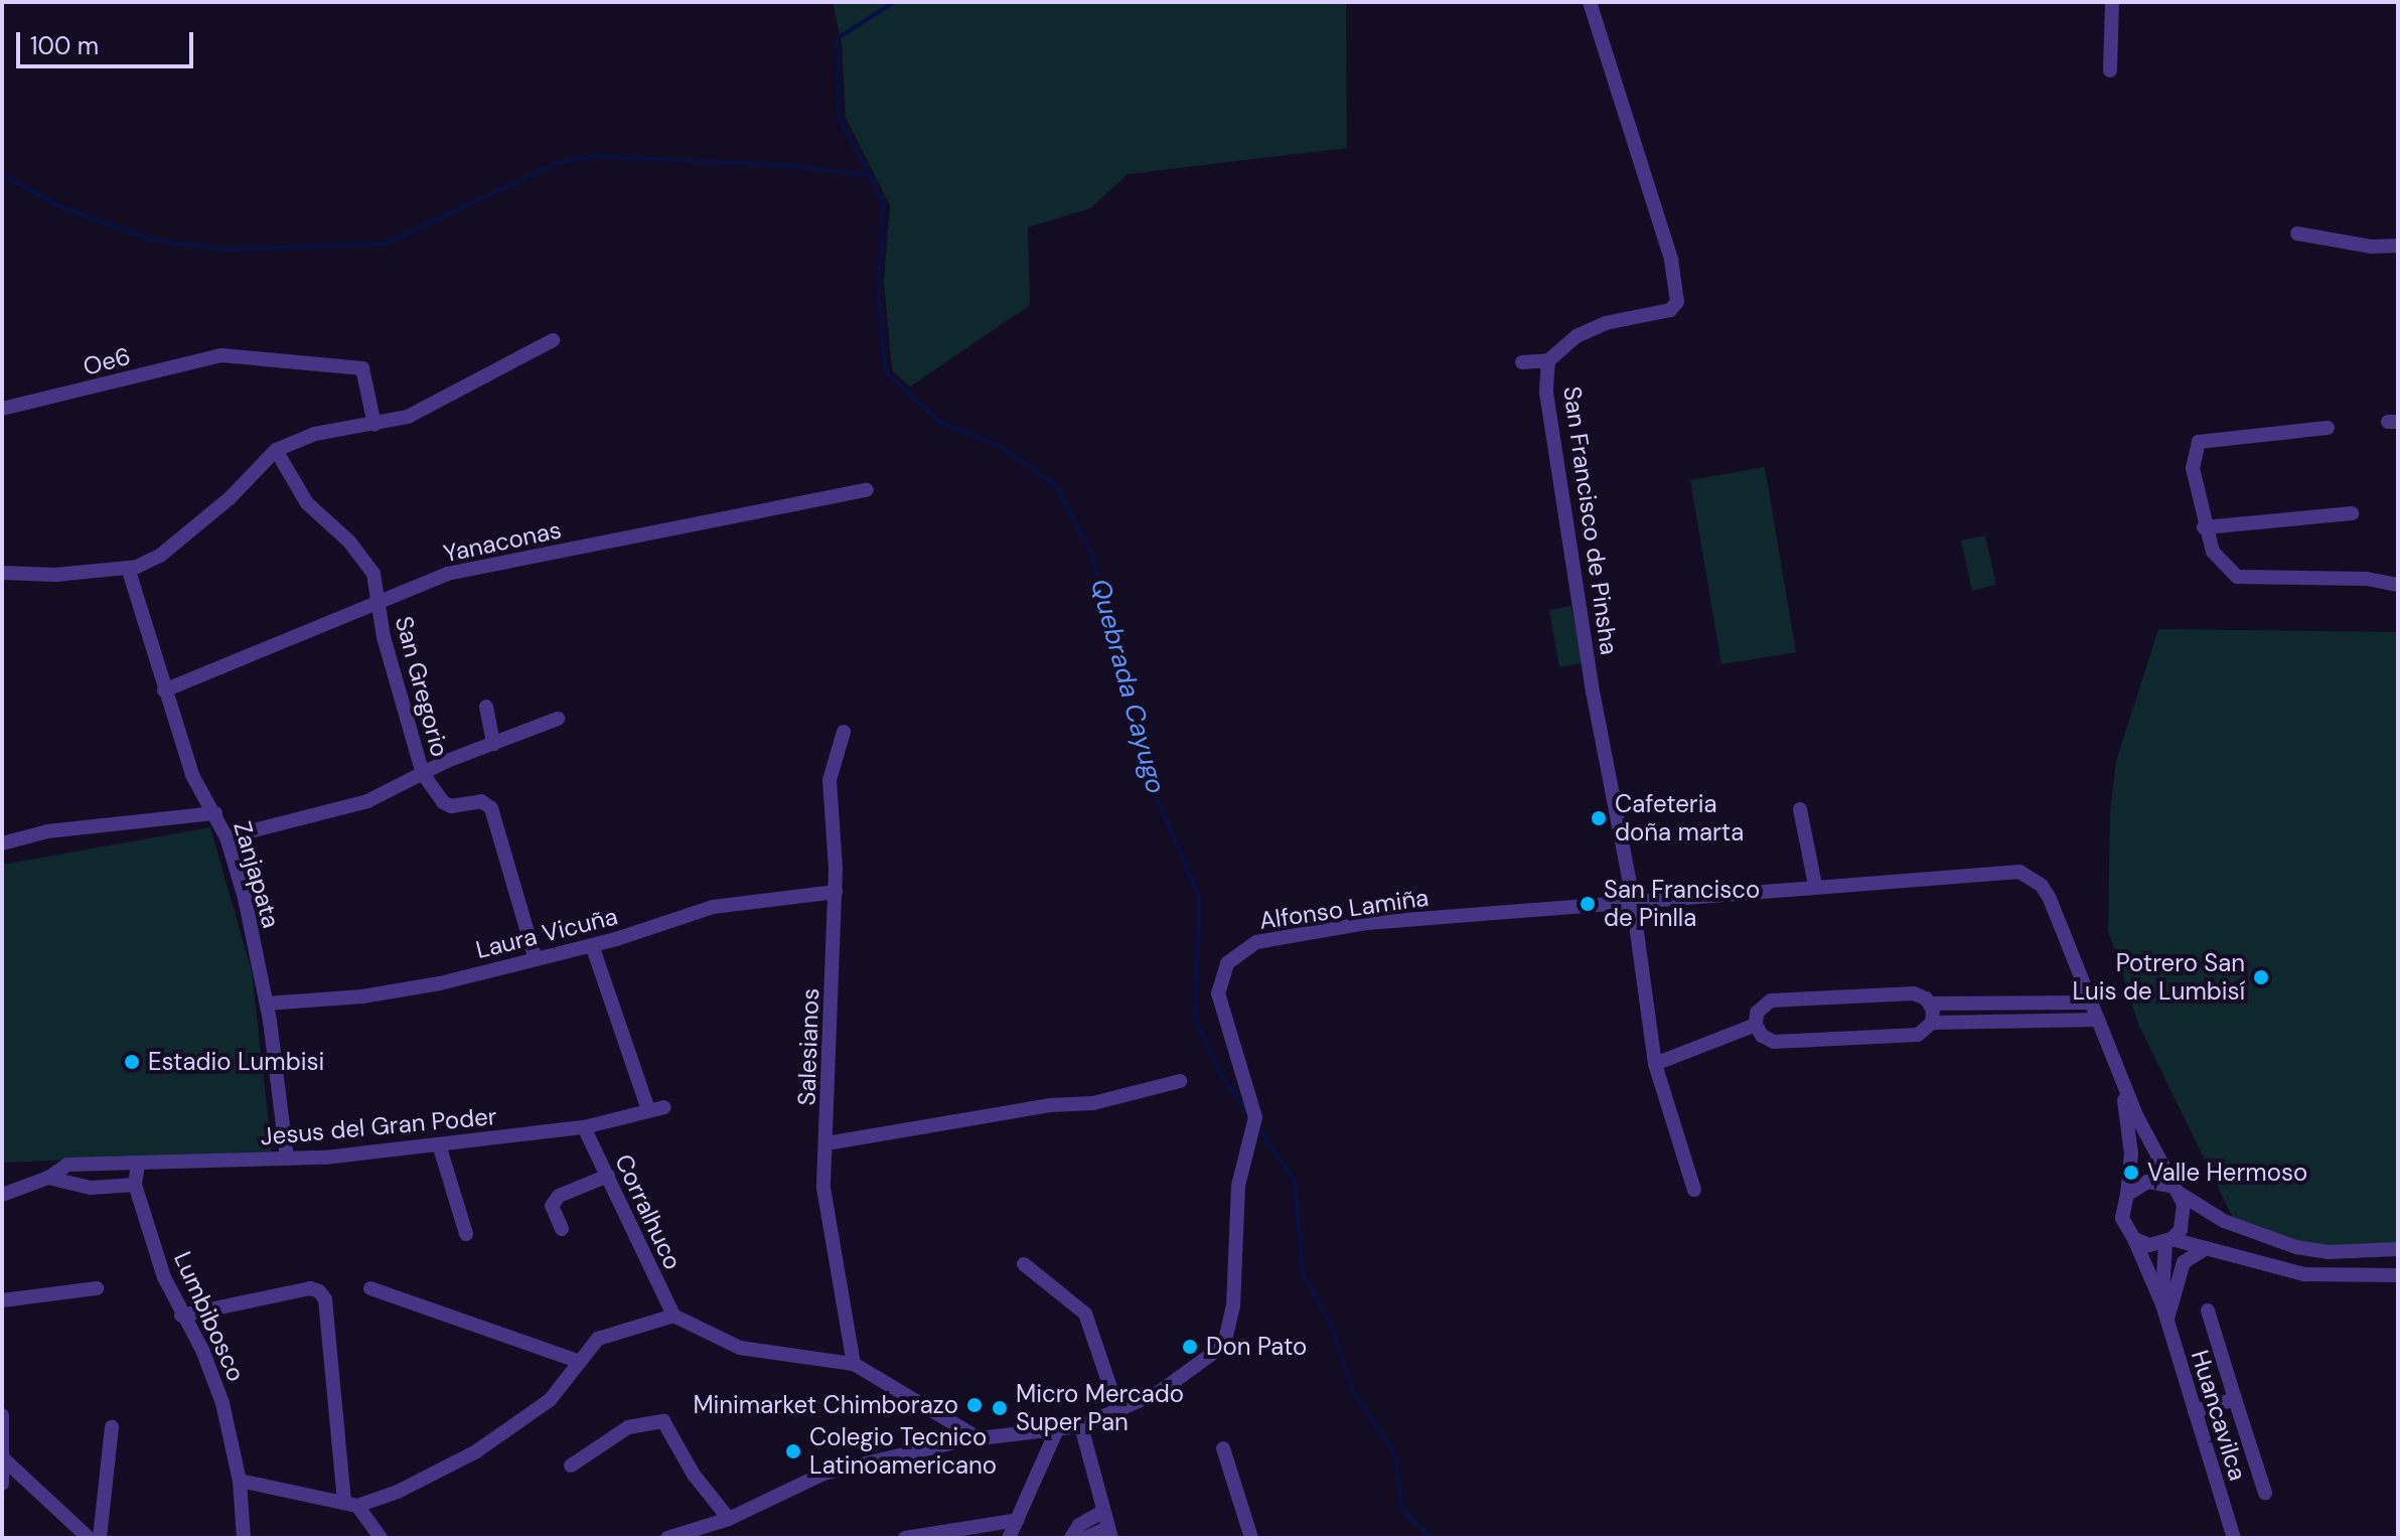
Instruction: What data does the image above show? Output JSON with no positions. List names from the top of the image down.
{
  "streets": {
    "street": [
      "Oe6",
      "San Francisco de Pinsha",
      "Yanaconas",
      "San Gregorio",
      "Zanjapata",
      "Alfonso Lamiña",
      "Laura Vicuña",
      "Salesianos",
      "Jesus del Gran Poder",
      "Corralhuco",
      "Lumbibosco",
      "Huancavilca"
    ]
  },
  "crossings": [
    ["San Francisco de Pinsha", "Alfonso Lamiña"],
    ["Yanaconas", "San Gregorio"],
    ["Yanaconas", "Zanjapata"],
    ["San Gregorio", "Laura Vicuña"],
    ["Zanjapata", "Laura Vicuña"],
    ["Zanjapata", "Jesus del Gran Poder"],
    ["Alfonso Lamiña", "Huancavilca"],
    ["Laura Vicuña", "Salesianos"],
    ["Jesus del Gran Poder", "Corralhuco"],
    ["Jesus del Gran Poder", "Lumbibosco"]
  ],
  "water": ["Quebrada Cayugo"],
  "places": [
    "Cafeteria doña marta",
    "San Francisco de Pinlla",
    "Potrero San Luis de Lumbisí",
    "Estadio Lumbisi",
    "Valle Hermoso",
    "Don Pato",
    "Minimarket Chimborazo",
    "Micro Mercado Super Pan",
    "Colegio Tecnico Latinoamericano"
  ],
  "scale_bar": "100 m"
}
